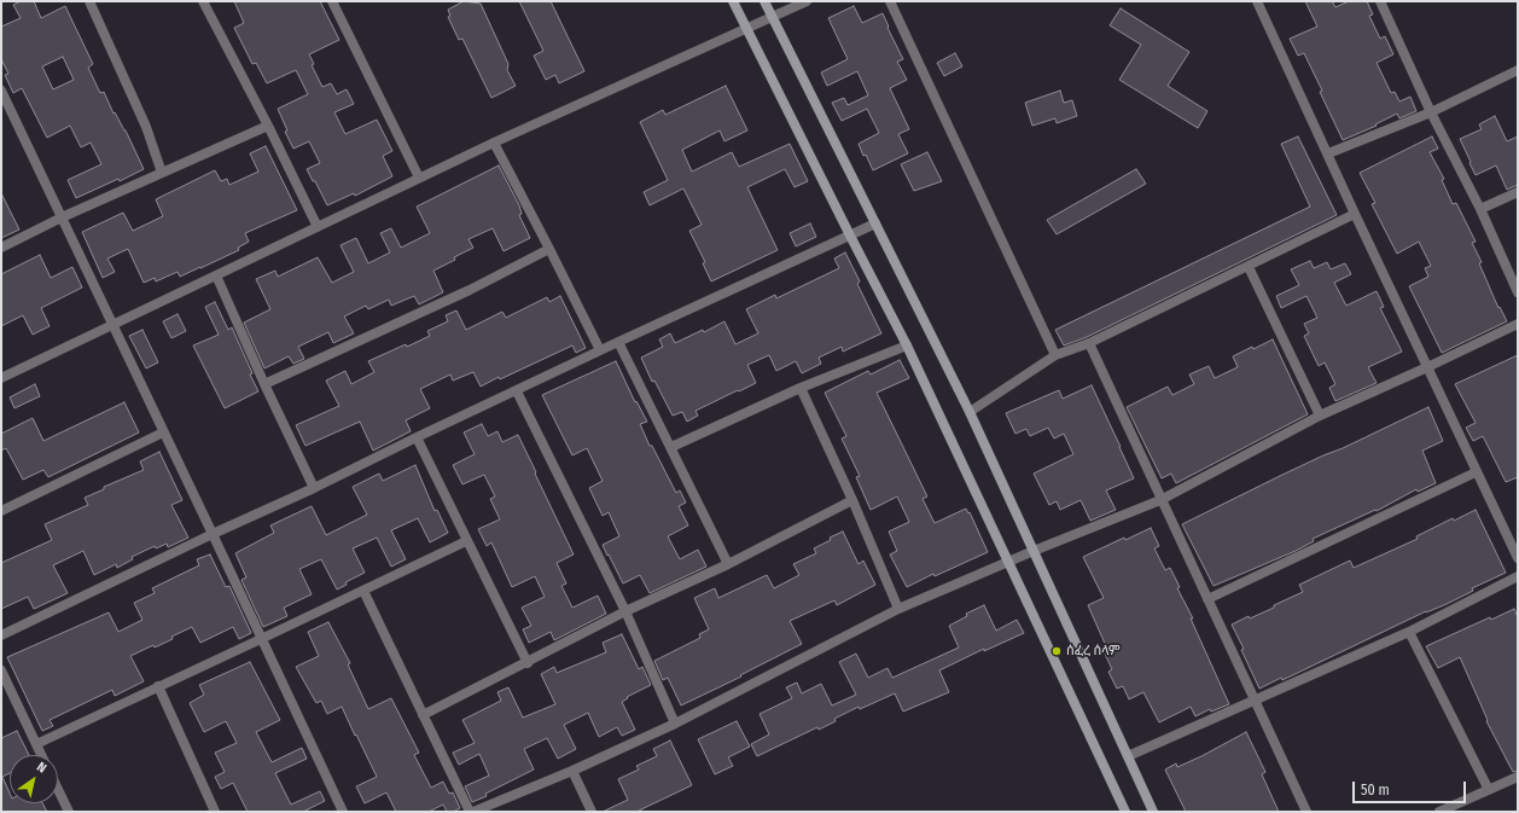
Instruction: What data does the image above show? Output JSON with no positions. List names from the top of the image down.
{
  "places": ["ሰፈረ ሰላም"],
  "scale_bar": "50 m",
  "north": "top right"
}
